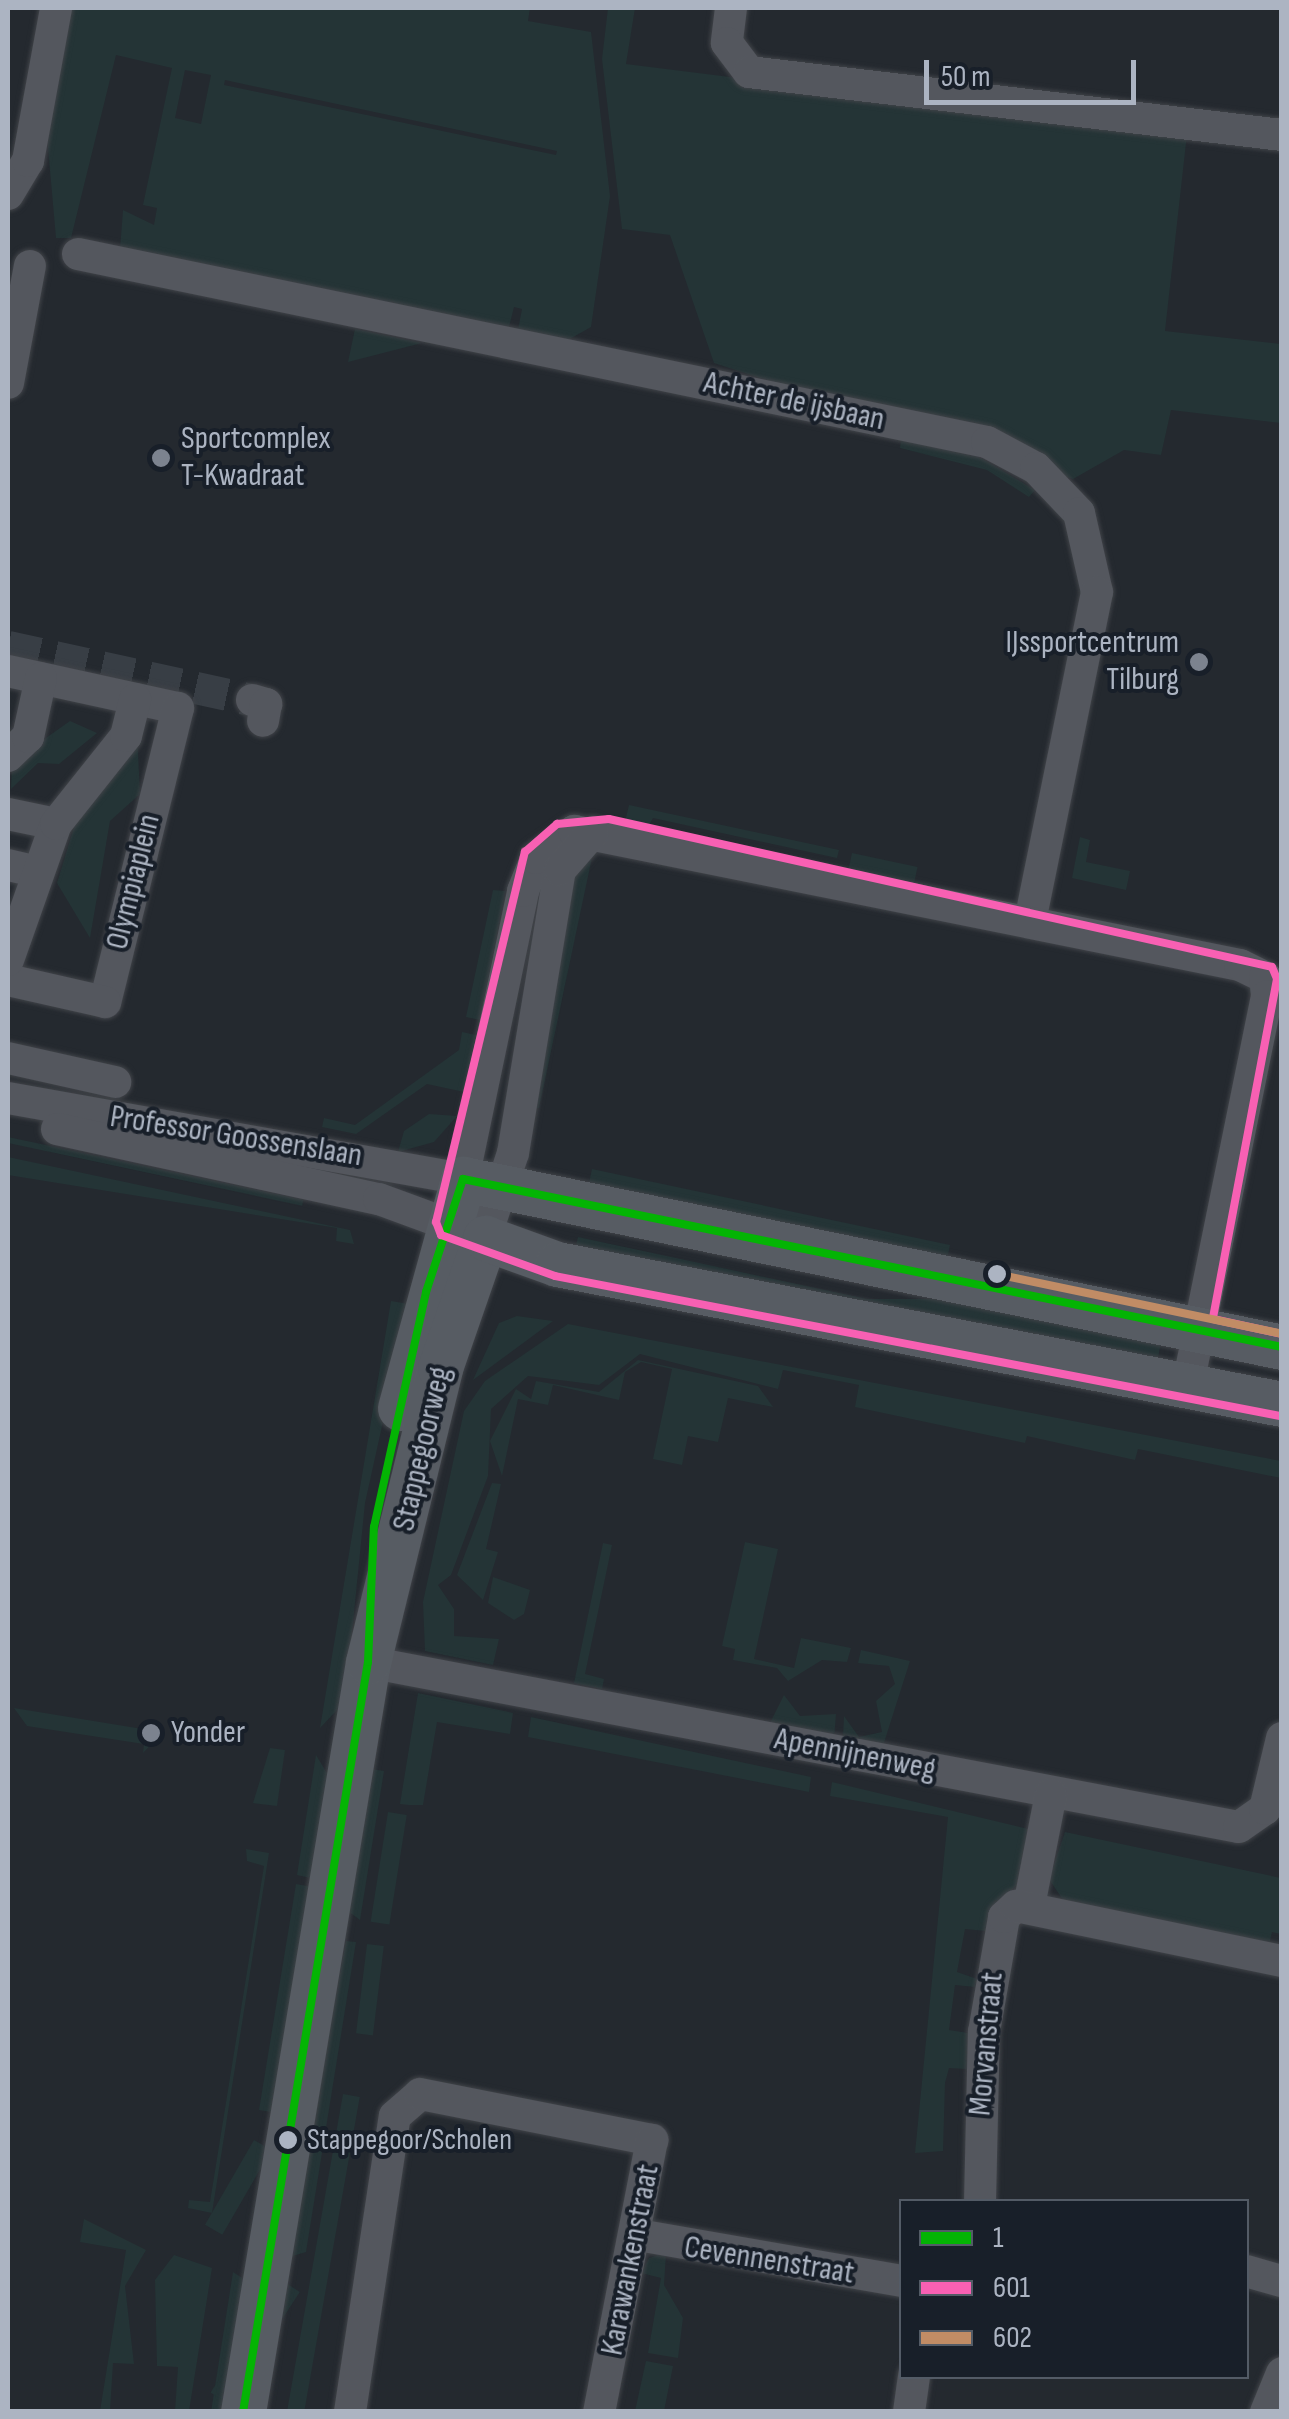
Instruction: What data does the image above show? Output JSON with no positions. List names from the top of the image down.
{
  "streets": {
    "street": [
      "Achter de ijsbaan",
      "Olympiaplein",
      "Professor Goossenslaan",
      "Stappegoorweg",
      "Apennijnenweg",
      "Morvanstraat",
      "Karawankenstraat",
      "Cevennenstraat"
    ]
  },
  "crossings": [
    ["Achter de ijsbaan", "Stappegoorweg"],
    ["Professor Goossenslaan", "Stappegoorweg"],
    ["Stappegoorweg", "Apennijnenweg"],
    ["Karawankenstraat", "Cevennenstraat"]
  ],
  "places": [
    "Sportcomplex T-Kwadraat",
    "IJssportcentrum Tilburg",
    "Yonder",
    "Stappegoor/Scholen"
  ],
  "lines": ["transit line 601", "transit line 1", "transit line 602"],
  "legend": ["1", "601", "602"],
  "scale_bar": "50 m"
}
